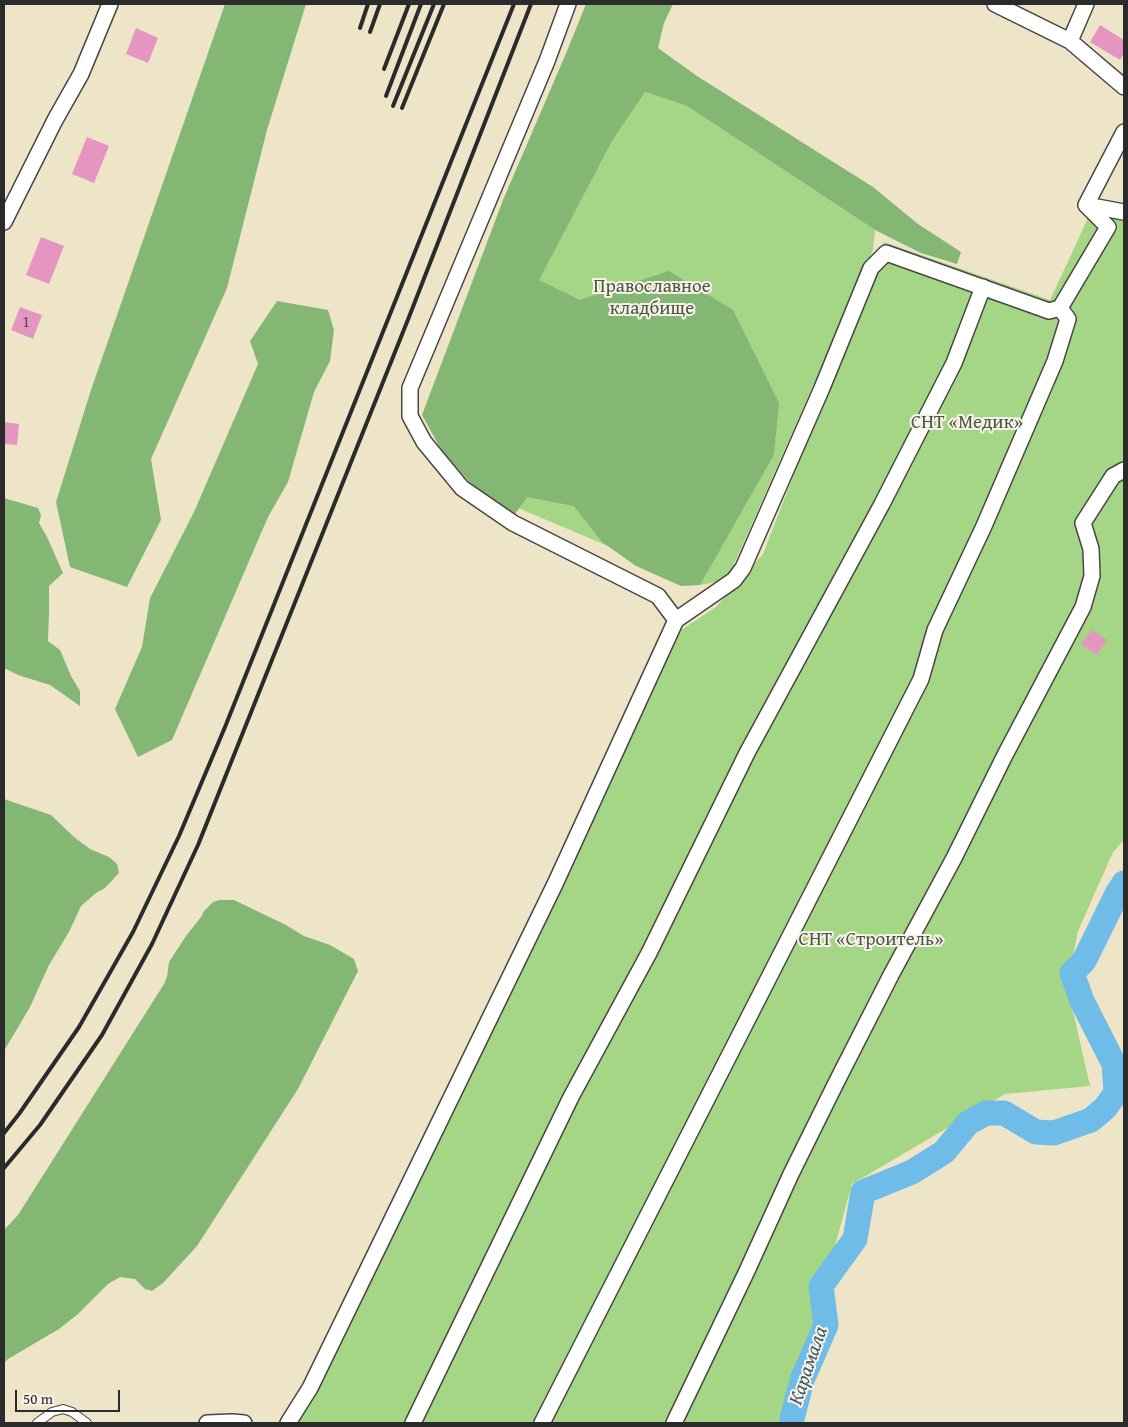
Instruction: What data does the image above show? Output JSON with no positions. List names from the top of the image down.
{
  "water": ["Карамала"],
  "parks": ["Православное кладбище", "СНТ «Медик»", "СНТ «Строитель»"],
  "house_numbers": ["1"],
  "scale_bar": "50 m"
}
